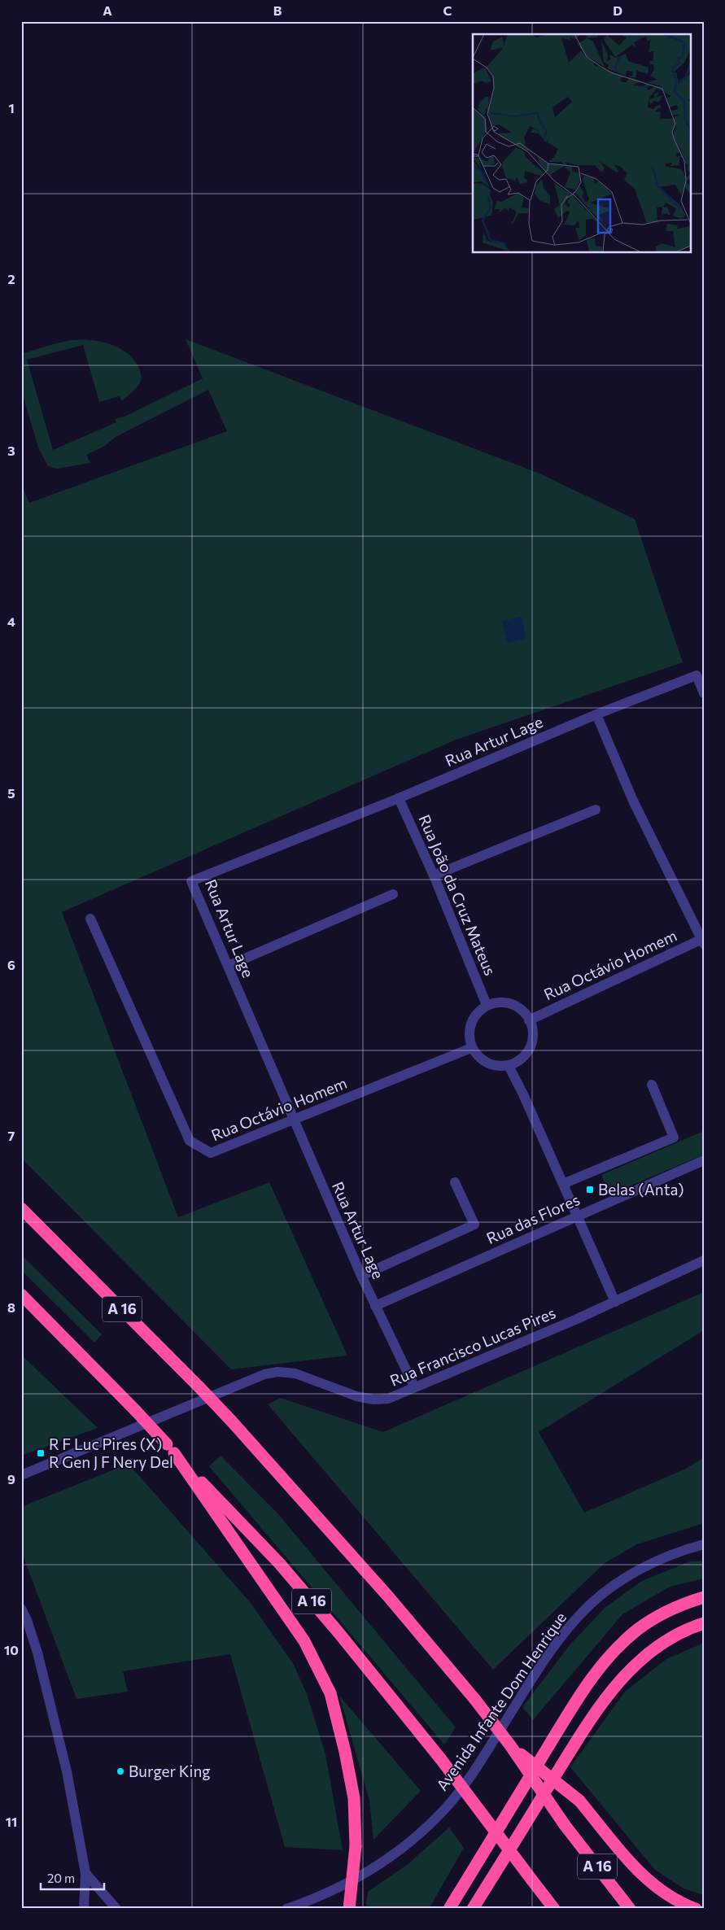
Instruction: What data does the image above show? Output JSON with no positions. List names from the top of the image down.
{
  "streets": {
    "highway": ["A 16"],
    "street": [
      "Rua Artur Lage",
      "Rua João da Cruz Mateus",
      "Rua Octávio Homem",
      "Rua das Flores",
      "Rua Francisco Lucas Pires",
      "Avenida Infante Dom Henrique"
    ]
  },
  "crossings": [
    ["Rua Artur Lage", "Rua João da Cruz Mateus"],
    ["Rua Artur Lage", "Rua Octávio Homem"],
    ["Rua Artur Lage", "Rua das Flores"],
    ["Rua Artur Lage", "Rua Francisco Lucas Pires"],
    ["Rua João da Cruz Mateus", "Rua Octávio Homem"]
  ],
  "places": {
    "transit": ["Belas (Anta)", "R F Luc Pires (X) R Gen J F Nery Del"],
    "other": ["Burger King"]
  },
  "scale_bar": "20 m",
  "grid": {
    "columns": [
      "A",
      "B",
      "C",
      "D"
    ],
    "rows": [
      "1",
      "2",
      "3",
      "4",
      "5",
      "6",
      "7",
      "8",
      "9",
      "10",
      "11"
    ]
  }
}
